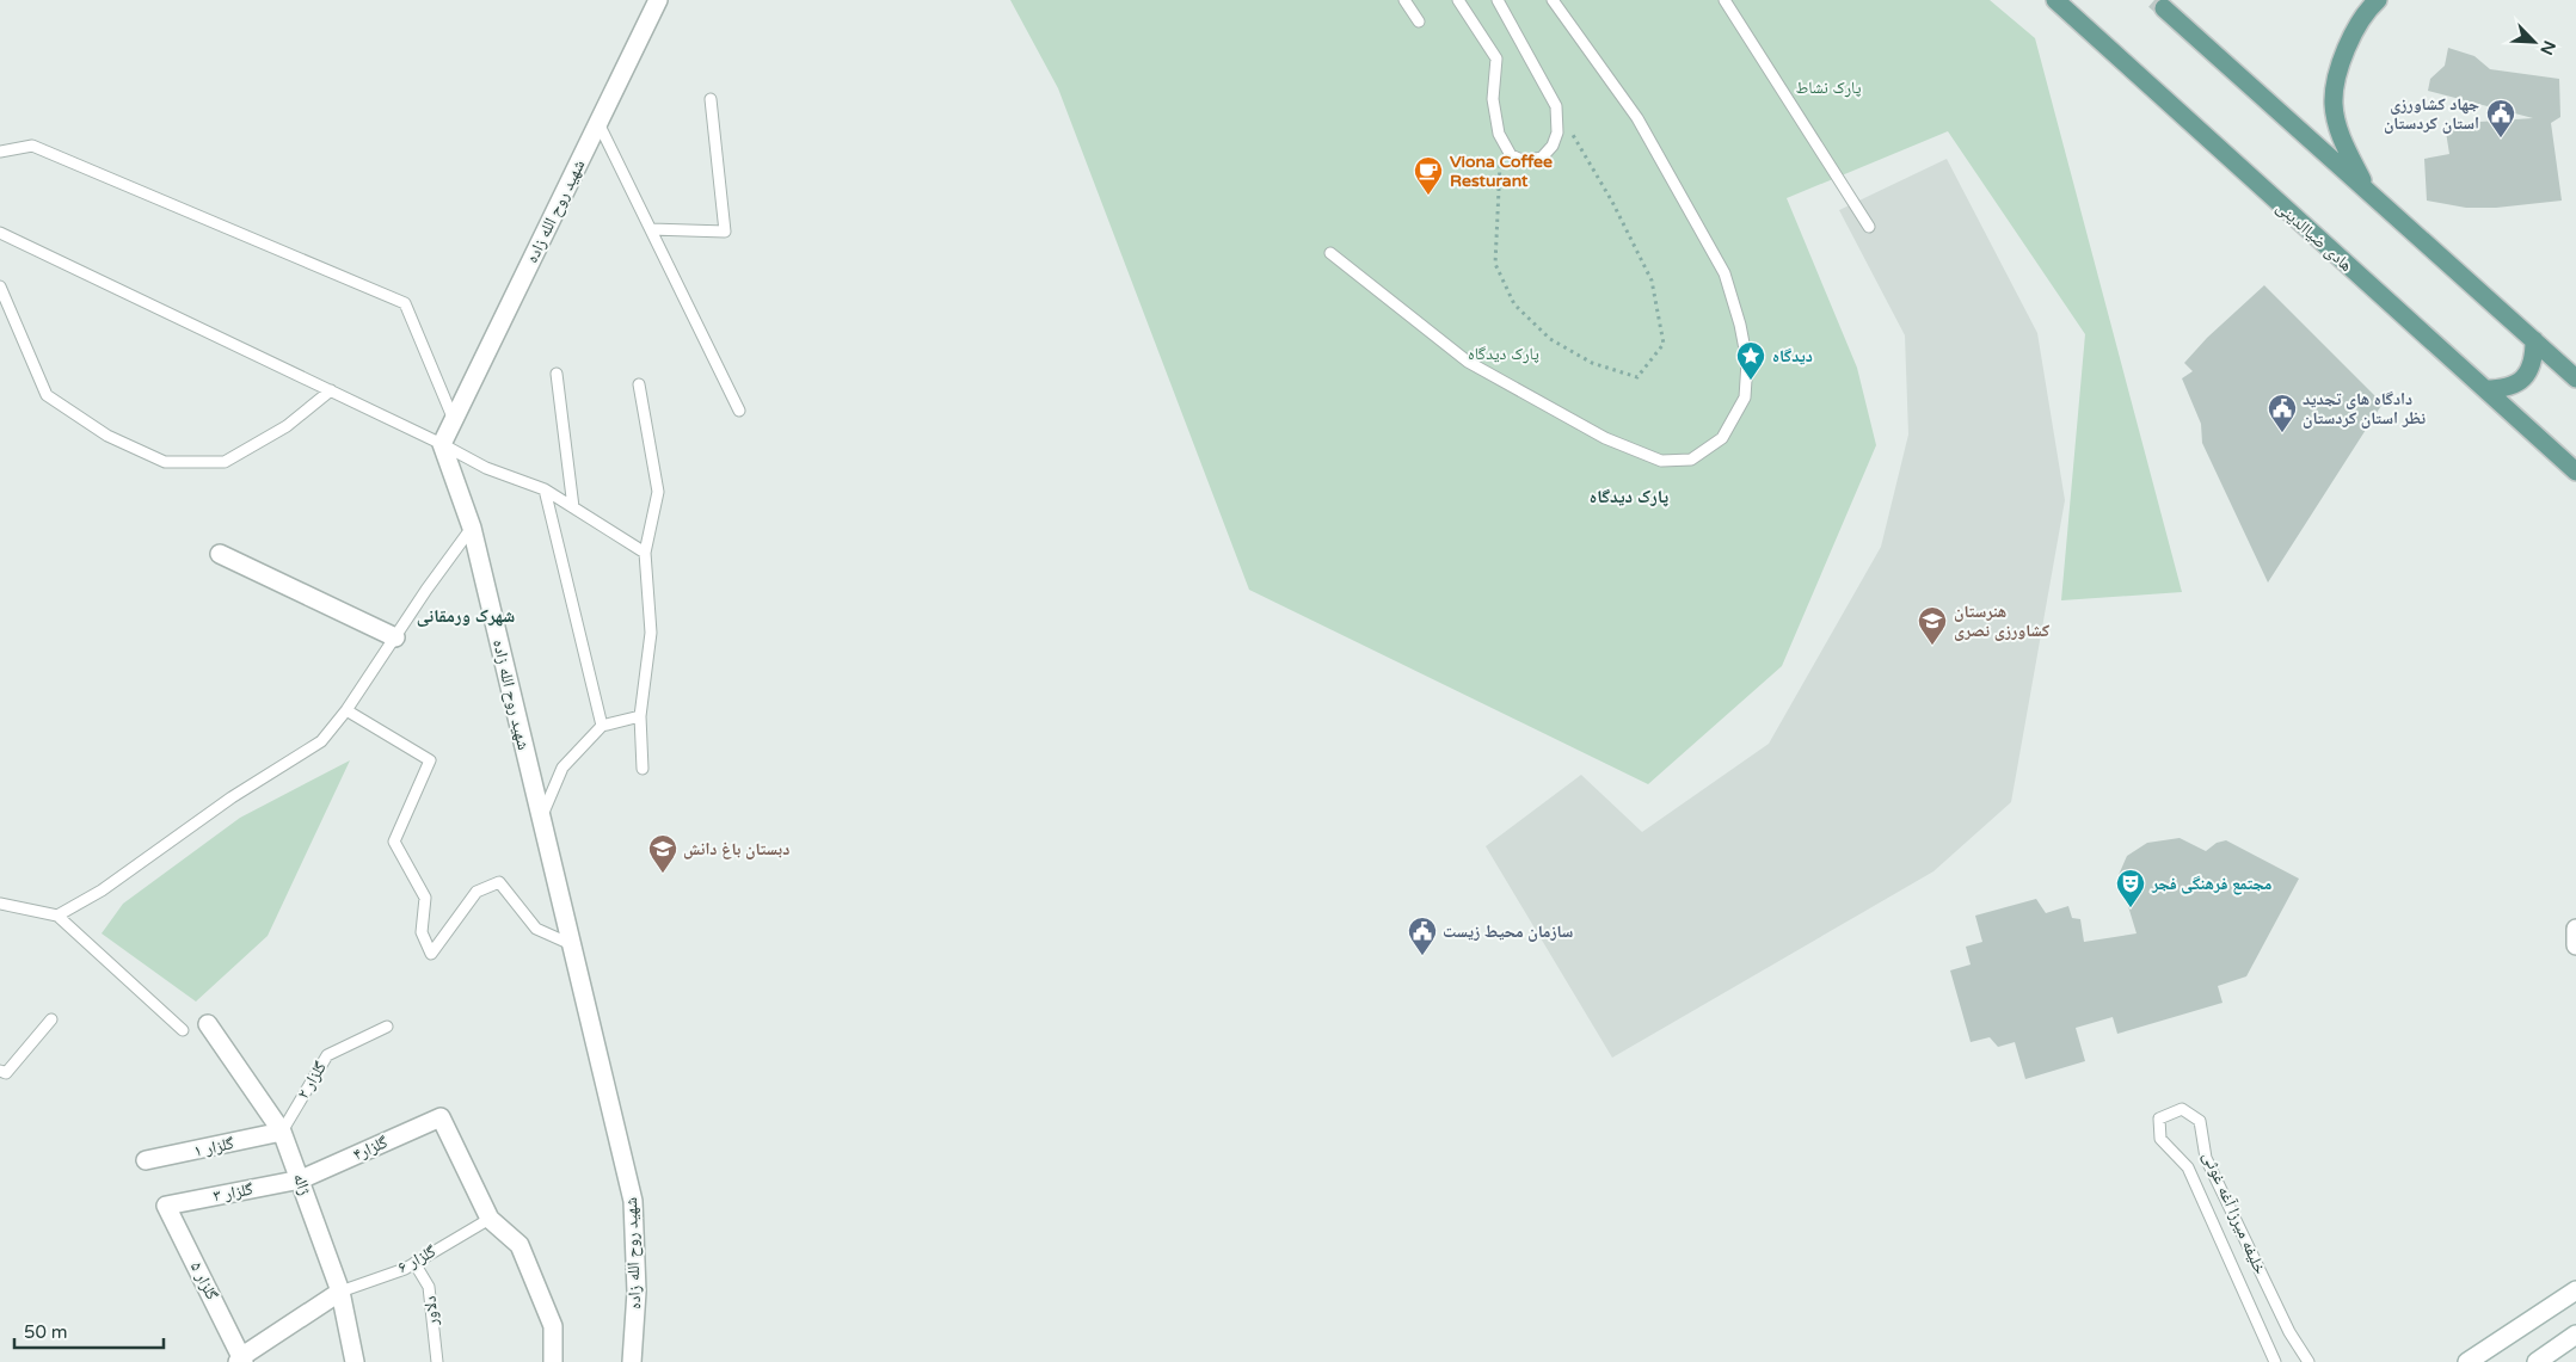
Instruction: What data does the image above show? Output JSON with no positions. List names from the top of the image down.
{
  "streets": {
    "main road": ["هادی ضیاالدینی"],
    "street": [
      "شهید روح الله زاده",
      "گلزار ۱",
      "گلزار۴",
      "ژاله",
      "گلزار ۳",
      "گلزار ۵"
    ],
    "lane": [
      "گلزار ۲",
      "خلیفه میرزا آغه غوثی",
      "گلزار ۶",
      "دلاور"
    ]
  },
  "crossings": [
    ["گلزار ۲", "گلزار ۱"],
    ["گلزار ۲", "ژاله"],
    ["گلزار ۱", "ژاله"],
    ["گلزار۴", "ژاله"],
    ["گلزار۴", "گلزار ۳"],
    ["گلزار۴", "گلزار ۶"],
    ["ژاله", "گلزار ۳"],
    ["ژاله", "گلزار ۶"],
    ["گلزار ۳", "گلزار ۵"],
    ["گلزار ۶", "دلاور"]
  ],
  "districts": ["پارک دیدگاه", "شهرک ورمقانی"],
  "parks": ["پارک نشاط", "پارک دیدگاه"],
  "places": {
    "public building": ["جهاد کشاورزی استان کردستان", "دادگاه های تجدید نظر استان کردستان", "سازمان محیط زیست"],
    "cafe": ["Viona Coffee Resturant"],
    "place": ["دیدگاه"],
    "school or university": ["هنرستان کشاورزی نصری", "دبستان باغ دانش"],
    "theatre": ["مجتمع فرهنگی فجر"]
  },
  "scale_bar": "50 m",
  "north": "bottom right"
}
